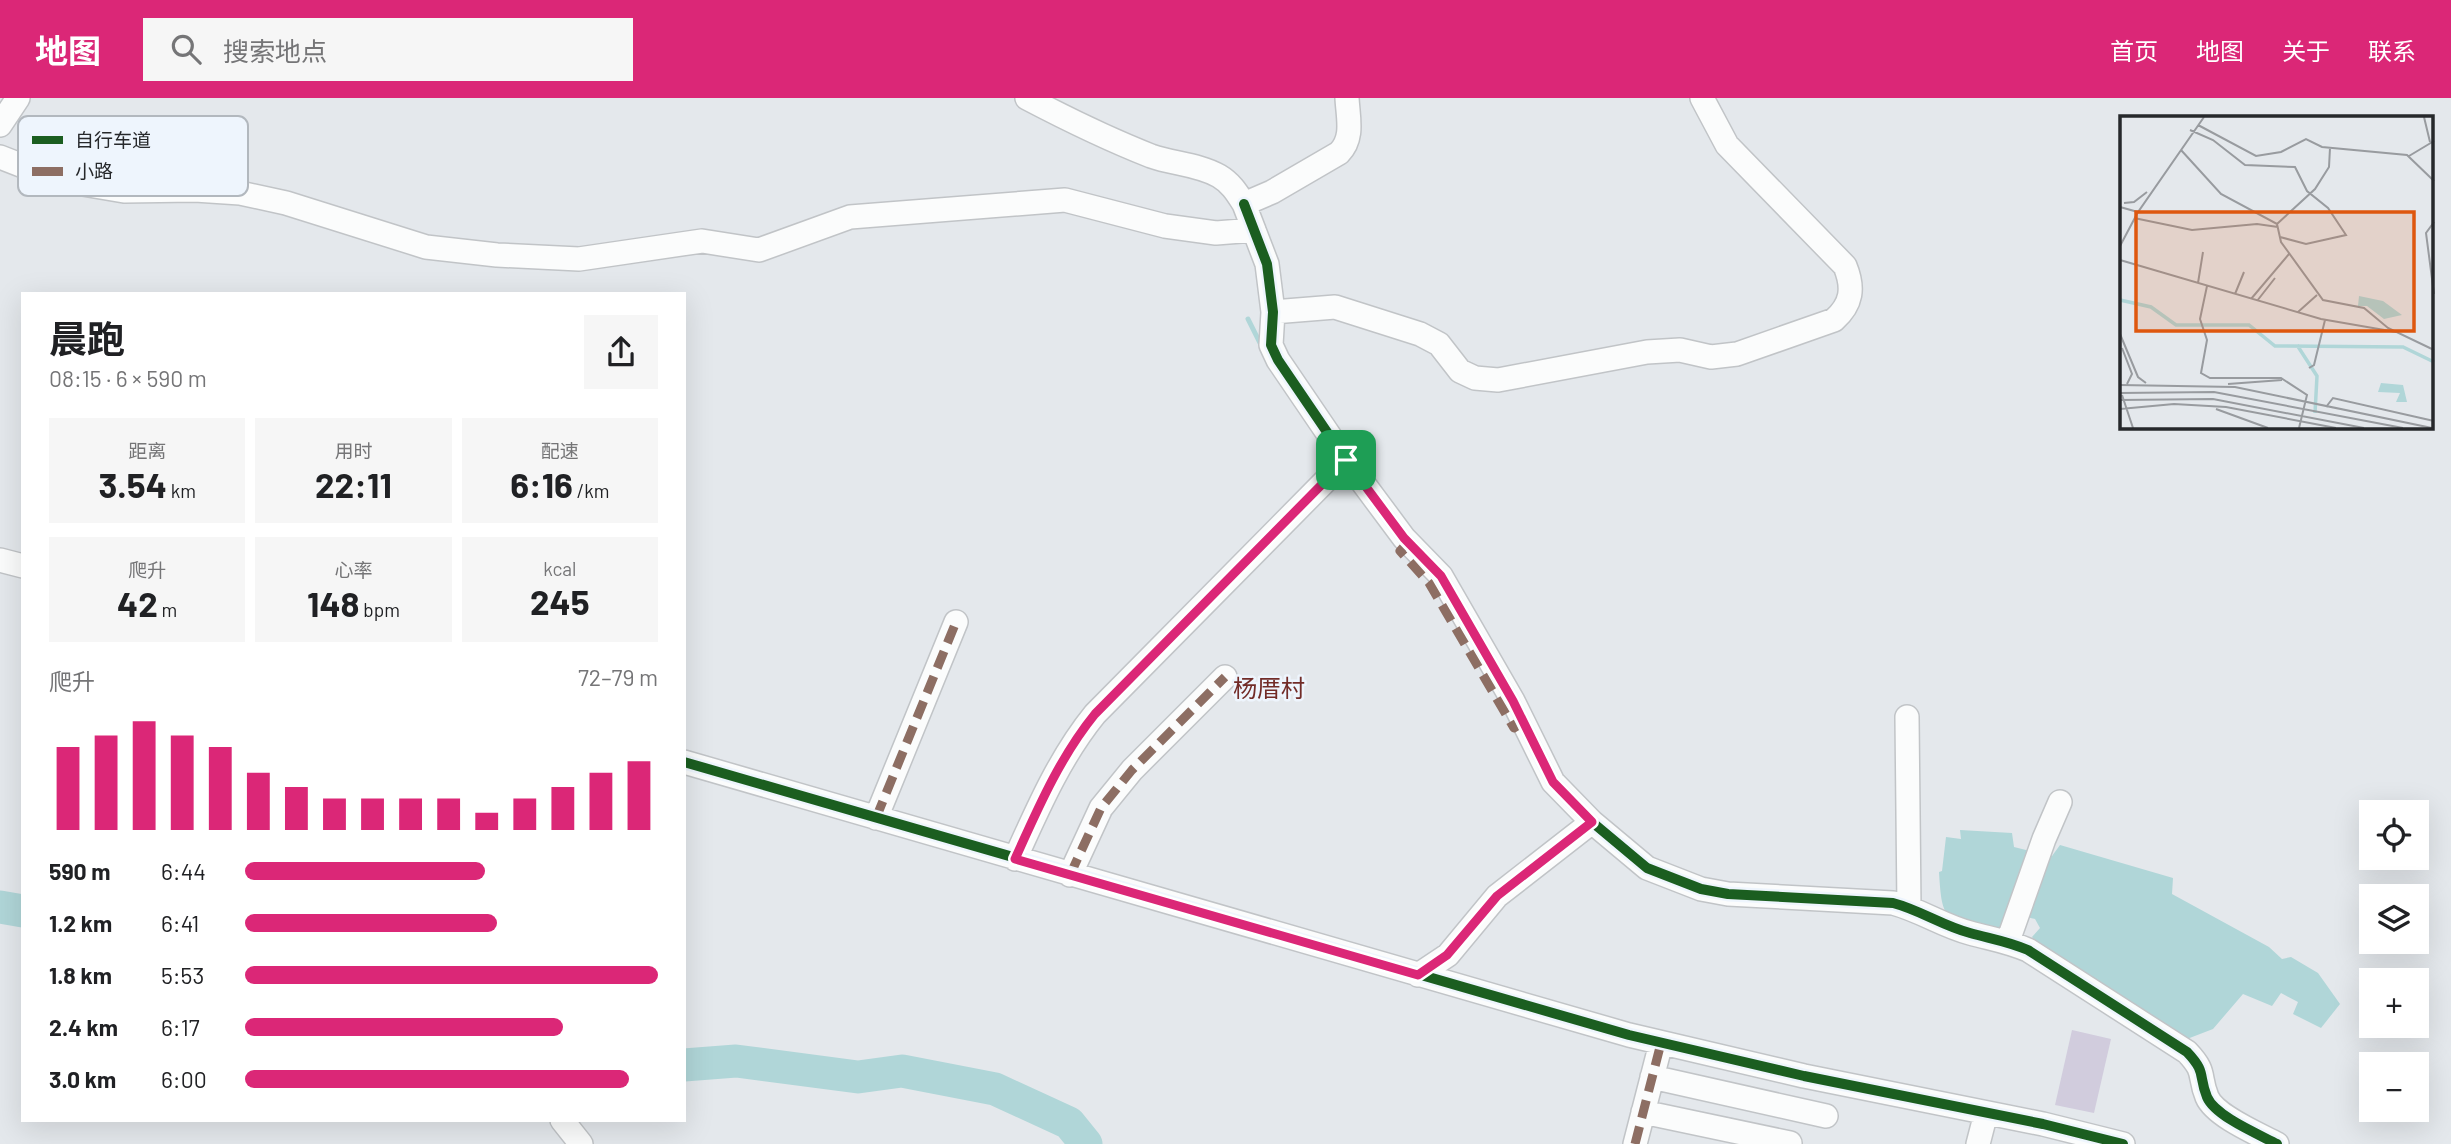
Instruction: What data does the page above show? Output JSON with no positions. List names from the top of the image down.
{
  "districts": ["杨厝村"],
  "legend": ["自行车道", "小路"],
  "page": {
    "header": "地图",
    "search": "搜索地点",
    "nav": [
      "首页",
      "地图",
      "关于",
      "联系"
    ],
    "heading": ["晨跑", "08:15 · 6 × 590 m"],
    "stats": [
      ["距离", "3.54 km"],
      ["用时", "22:11"],
      ["配速", "6:16 /km"],
      ["爬升", "42 m"],
      ["心率", "148 bpm"],
      ["kcal", "245"]
    ],
    "chart": ["爬升", "72–79 m"],
    "map_buttons": ["+", "−"],
    "list": [
      {
        "name": "590 m",
        "note": "6:44"
      },
      {
        "name": "1.2 km",
        "note": "6:41"
      },
      {
        "name": "1.8 km",
        "note": "5:53"
      },
      {
        "name": "2.4 km",
        "note": "6:17"
      },
      {
        "name": "3.0 km",
        "note": "6:00"
      }
    ]
  }
}
